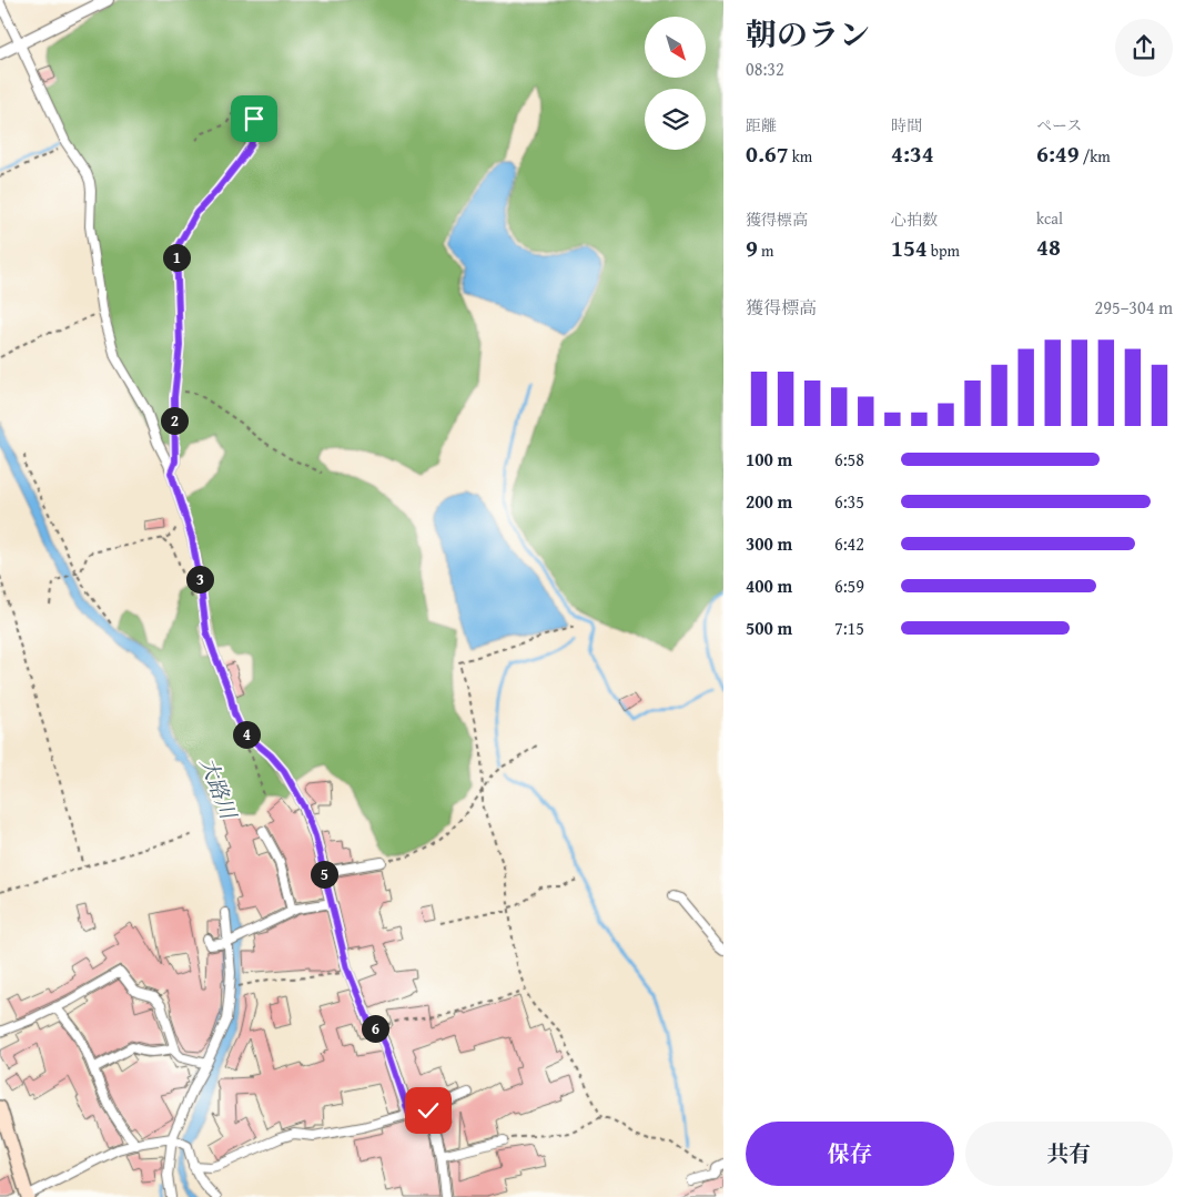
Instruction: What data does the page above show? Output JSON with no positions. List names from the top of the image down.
{
  "water": ["大路川"],
  "north": "bottom right",
  "page": {
    "heading": ["朝のラン", "08:32"],
    "stats": [
      ["距離", "0.67 km"],
      ["時間", "4:34"],
      ["ペース", "6:49 /km"],
      ["獲得標高", "9 m"],
      ["心拍数", "154 bpm"],
      ["kcal", "48"]
    ],
    "pins": [
      "1",
      "2",
      "3",
      "4",
      "5",
      "6"
    ],
    "chart": ["獲得標高", "295–304 m"],
    "list": [
      {
        "name": "100 m",
        "note": "6:58"
      },
      {
        "name": "200 m",
        "note": "6:35"
      },
      {
        "name": "300 m",
        "note": "6:42"
      },
      {
        "name": "400 m",
        "note": "6:59"
      },
      {
        "name": "500 m",
        "note": "7:15"
      }
    ],
    "buttons": ["保存", "共有"]
  }
}
